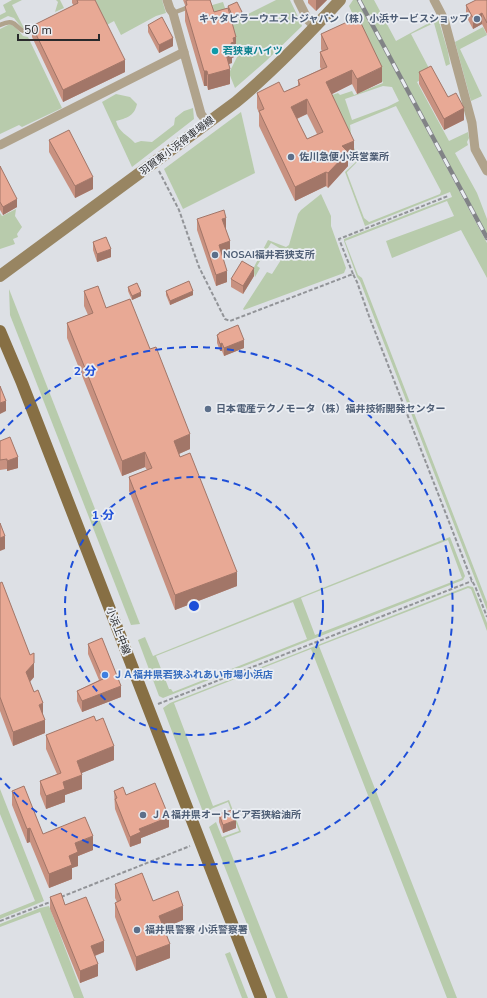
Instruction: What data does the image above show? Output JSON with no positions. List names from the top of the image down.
{
  "streets": {
    "main road": ["羽賀東小浜停車場線", "小浜上中線"]
  },
  "places": [
    "キャタピラーウエストジャパン（株）小浜サービスショップ",
    "若狭東ハイツ",
    "佐川急便小浜営業所",
    "NOSAI福井若狭支所",
    "日本電産テクノモータ（株）福井技術開発センター",
    "ＪＡ福井県若狭ふれあい市場小浜店",
    "ＪＡ福井県オートピア若狭給油所",
    "福井県警察 小浜警察署"
  ],
  "scale_bar": "50 m",
  "rings": ["2 分", "1 分"]
}
